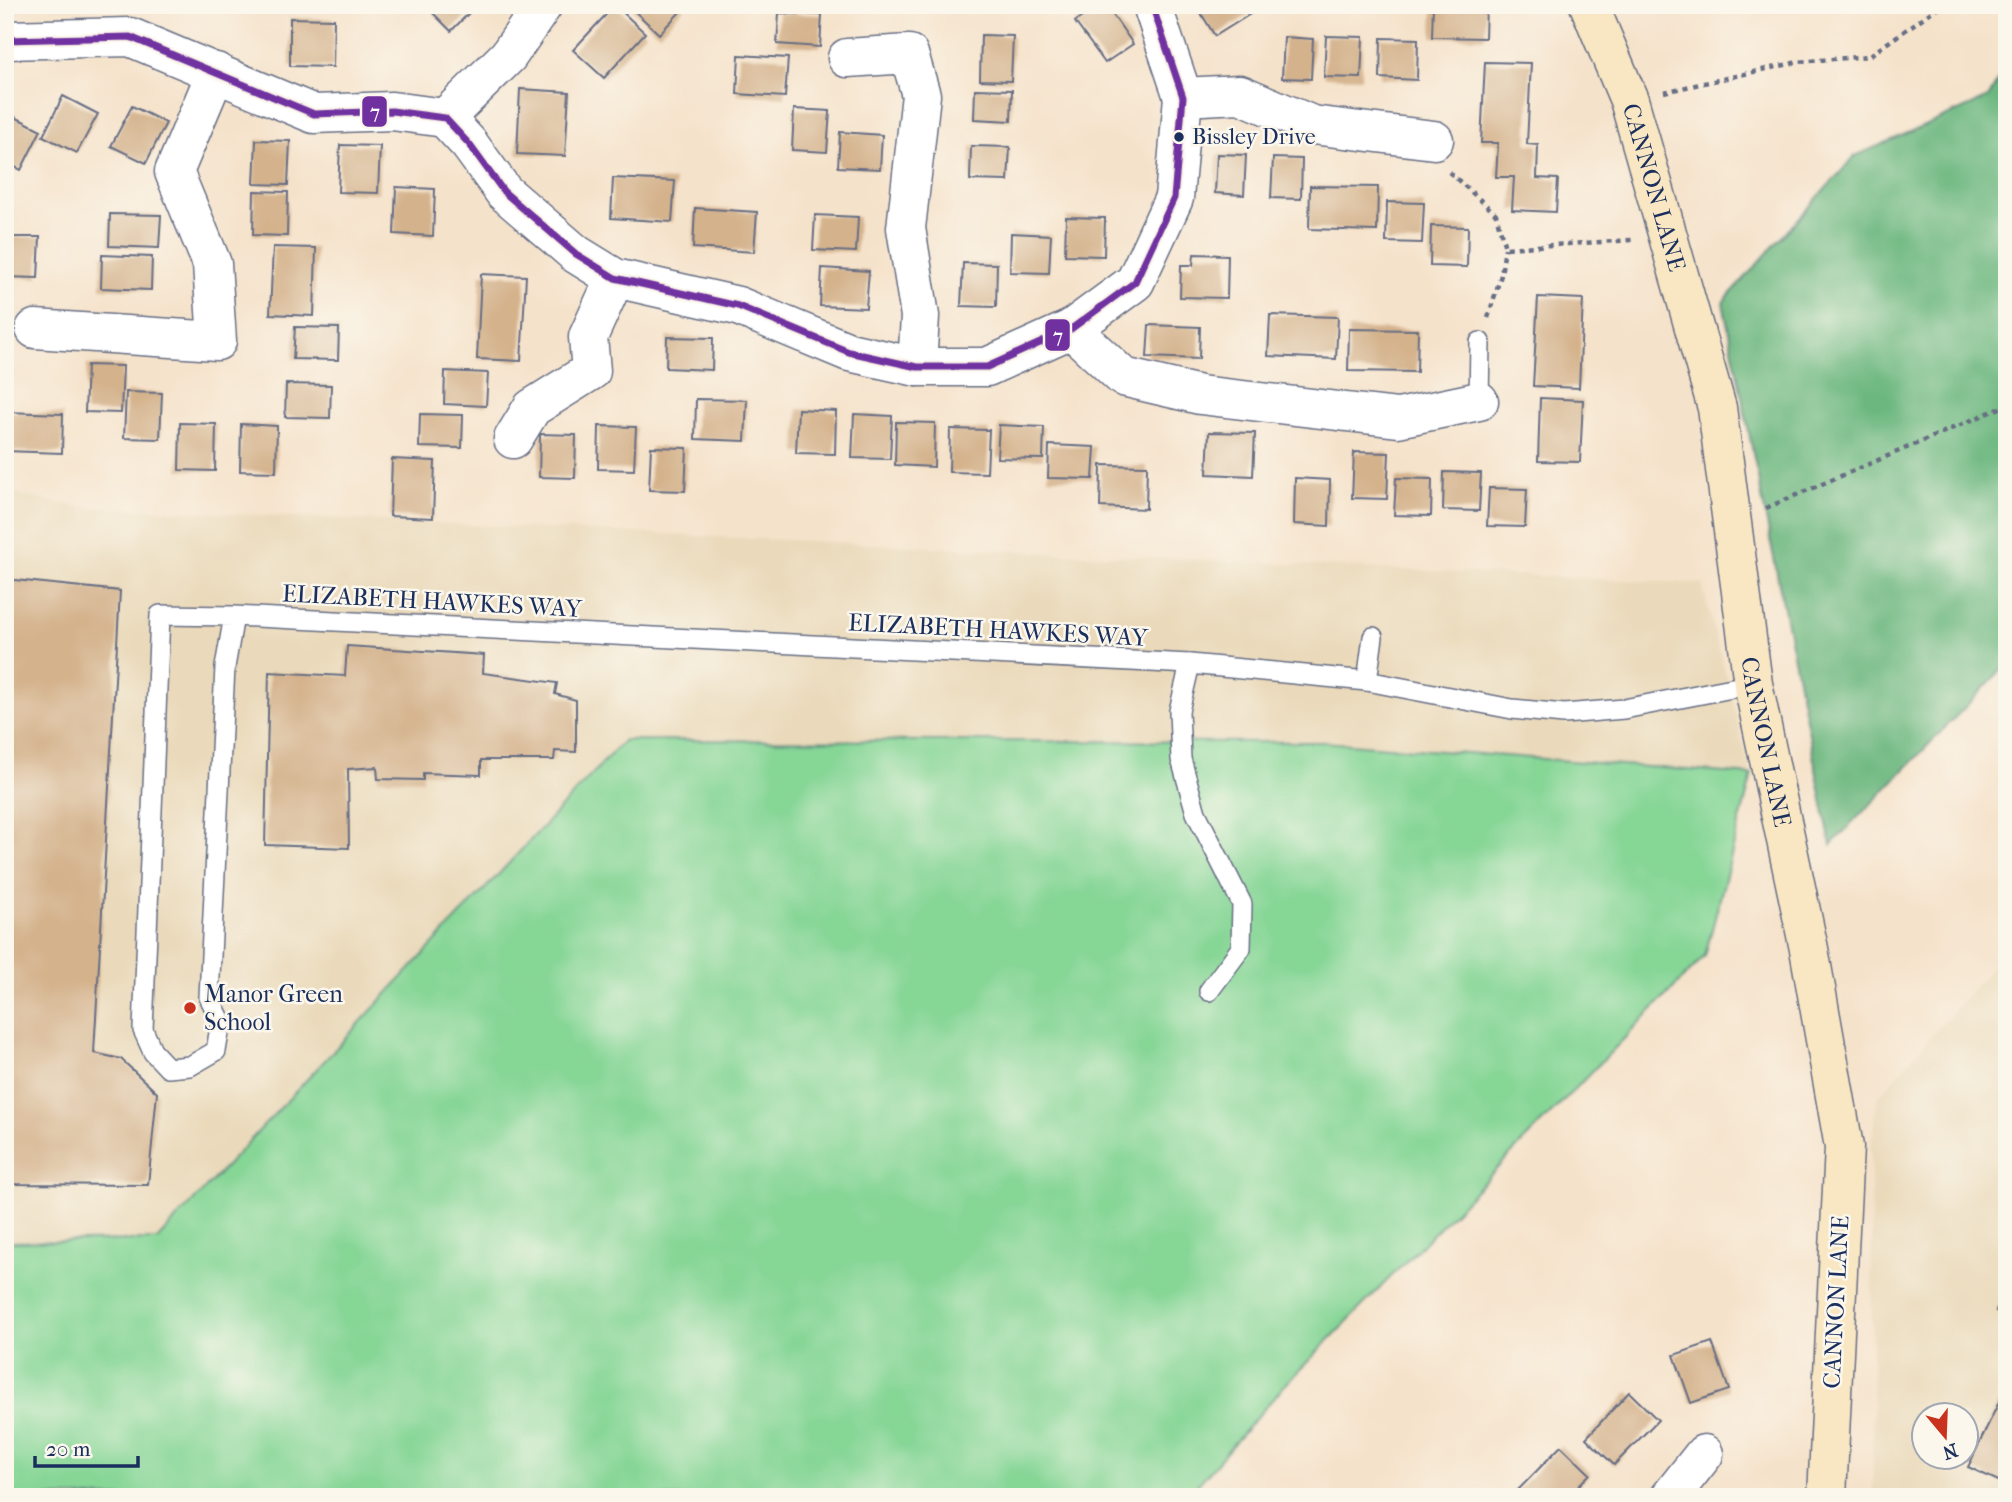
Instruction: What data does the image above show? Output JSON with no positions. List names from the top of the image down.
{
  "streets": {
    "street": ["CANNON LANE"],
    "lane": ["ELIZABETH HAWKES WAY"]
  },
  "crossings": [
    ["CANNON LANE", "ELIZABETH HAWKES WAY"]
  ],
  "places": ["Bissley Drive", "Manor Green School"],
  "lines": ["transit line 7"],
  "scale_bar": "20 m",
  "north": "bottom"
}
